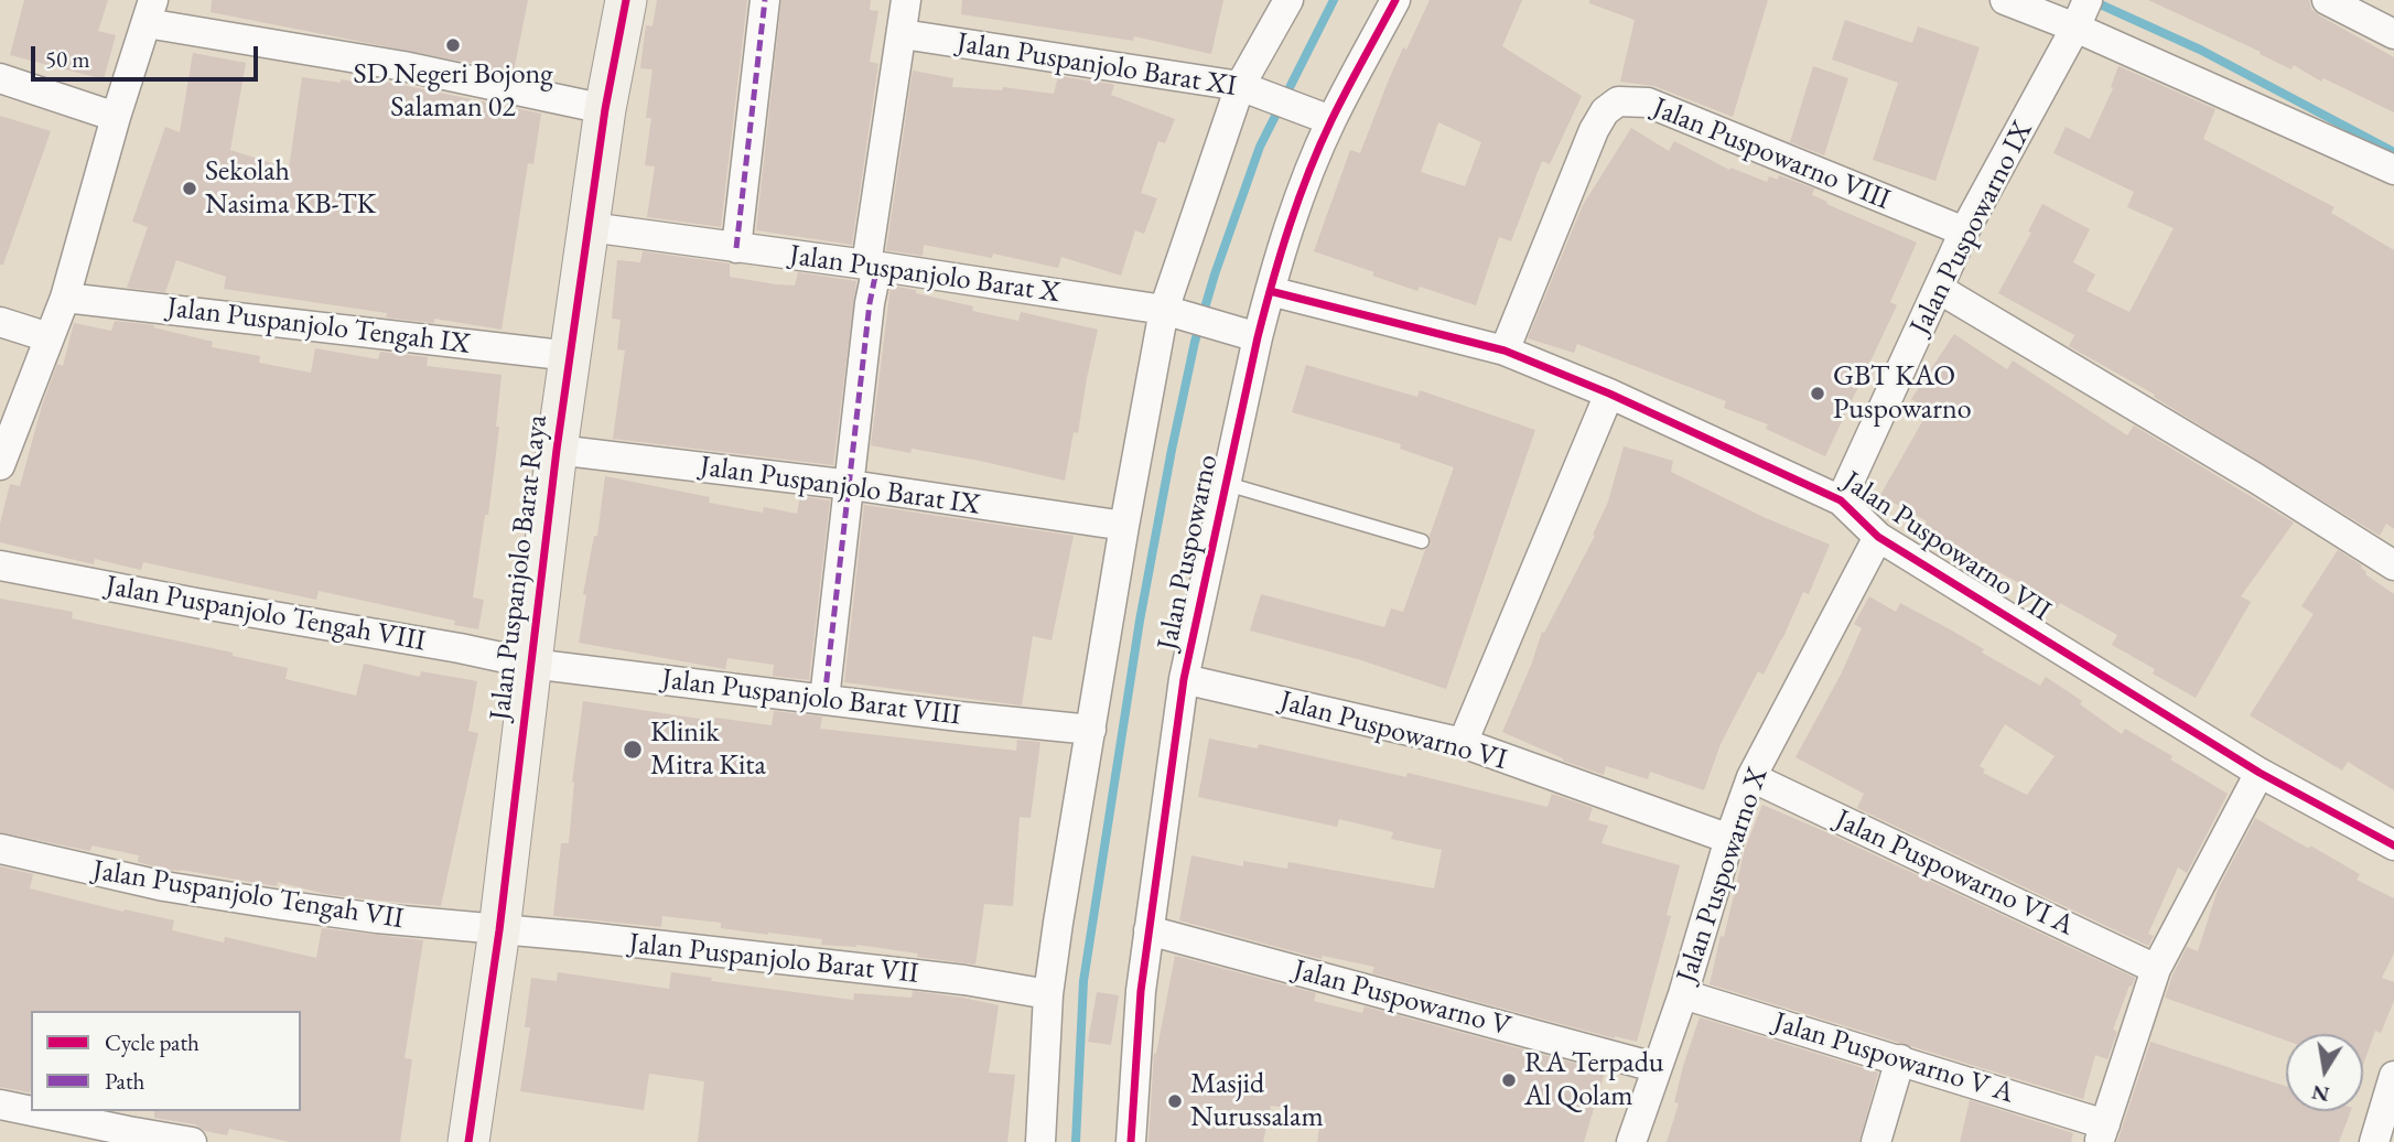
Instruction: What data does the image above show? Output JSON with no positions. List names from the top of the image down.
{
  "streets": {
    "street": [
      "Jalan Puspanjolo Barat XI",
      "Jalan Puspowarno VIII",
      "Jalan Puspowarno IX",
      "Jalan Puspanjolo Barat X",
      "Jalan Puspanjolo Tengah IX",
      "Jalan Puspanjolo Barat IX",
      "Jalan Puspowarno VII",
      "Jalan Puspowarno",
      "Jalan Puspanjolo Barat Raya",
      "Jalan Puspanjolo Tengah VIII",
      "Jalan Puspanjolo Barat VIII",
      "Jalan Puspowarno VI",
      "Jalan Puspowarno VI A",
      "Jalan Puspowarno X",
      "Jalan Puspanjolo Tengah VII",
      "Jalan Puspanjolo Barat VII",
      "Jalan Puspowarno V",
      "Jalan Puspowarno V A"
    ]
  },
  "crossings": [
    ["Jalan Puspanjolo Barat XI", "Jalan Puspowarno"],
    ["Jalan Puspowarno VIII", "Jalan Puspowarno IX"],
    ["Jalan Puspowarno VIII", "Jalan Puspowarno VII"],
    ["Jalan Puspowarno IX", "Jalan Puspowarno VII"],
    ["Jalan Puspanjolo Barat X", "Jalan Puspowarno"],
    ["Jalan Puspanjolo Barat X", "Jalan Puspanjolo Barat Raya"],
    ["Jalan Puspanjolo Tengah IX", "Jalan Puspanjolo Barat Raya"],
    ["Jalan Puspanjolo Barat IX", "Jalan Puspanjolo Barat Raya"],
    ["Jalan Puspowarno VII", "Jalan Puspowarno"],
    ["Jalan Puspowarno VII", "Jalan Puspowarno X"],
    ["Jalan Puspowarno", "Jalan Puspowarno VI"],
    ["Jalan Puspowarno", "Jalan Puspowarno V"],
    ["Jalan Puspanjolo Barat Raya", "Jalan Puspanjolo Tengah VIII"],
    ["Jalan Puspanjolo Barat Raya", "Jalan Puspanjolo Barat VIII"],
    ["Jalan Puspanjolo Barat Raya", "Jalan Puspanjolo Tengah VII"],
    ["Jalan Puspanjolo Barat Raya", "Jalan Puspanjolo Barat VII"],
    ["Jalan Puspanjolo Tengah VIII", "Jalan Puspanjolo Barat VIII"],
    ["Jalan Puspowarno VI", "Jalan Puspowarno X"],
    ["Jalan Puspowarno VI A", "Jalan Puspowarno X"],
    ["Jalan Puspowarno X", "Jalan Puspowarno V"],
    ["Jalan Puspowarno X", "Jalan Puspowarno V A"],
    ["Jalan Puspanjolo Tengah VII", "Jalan Puspanjolo Barat VII"]
  ],
  "places": [
    "SD Negeri Bojong Salaman 02",
    "Sekolah Nasima KB-TK",
    "GBT KAO Puspowarno",
    "Klinik Mitra Kita",
    "RA Terpadu Al Qolam",
    "Masjid Nurussalam"
  ],
  "legend": ["Cycle path", "Path"],
  "scale_bar": "50 m",
  "north": "bottom"
}
